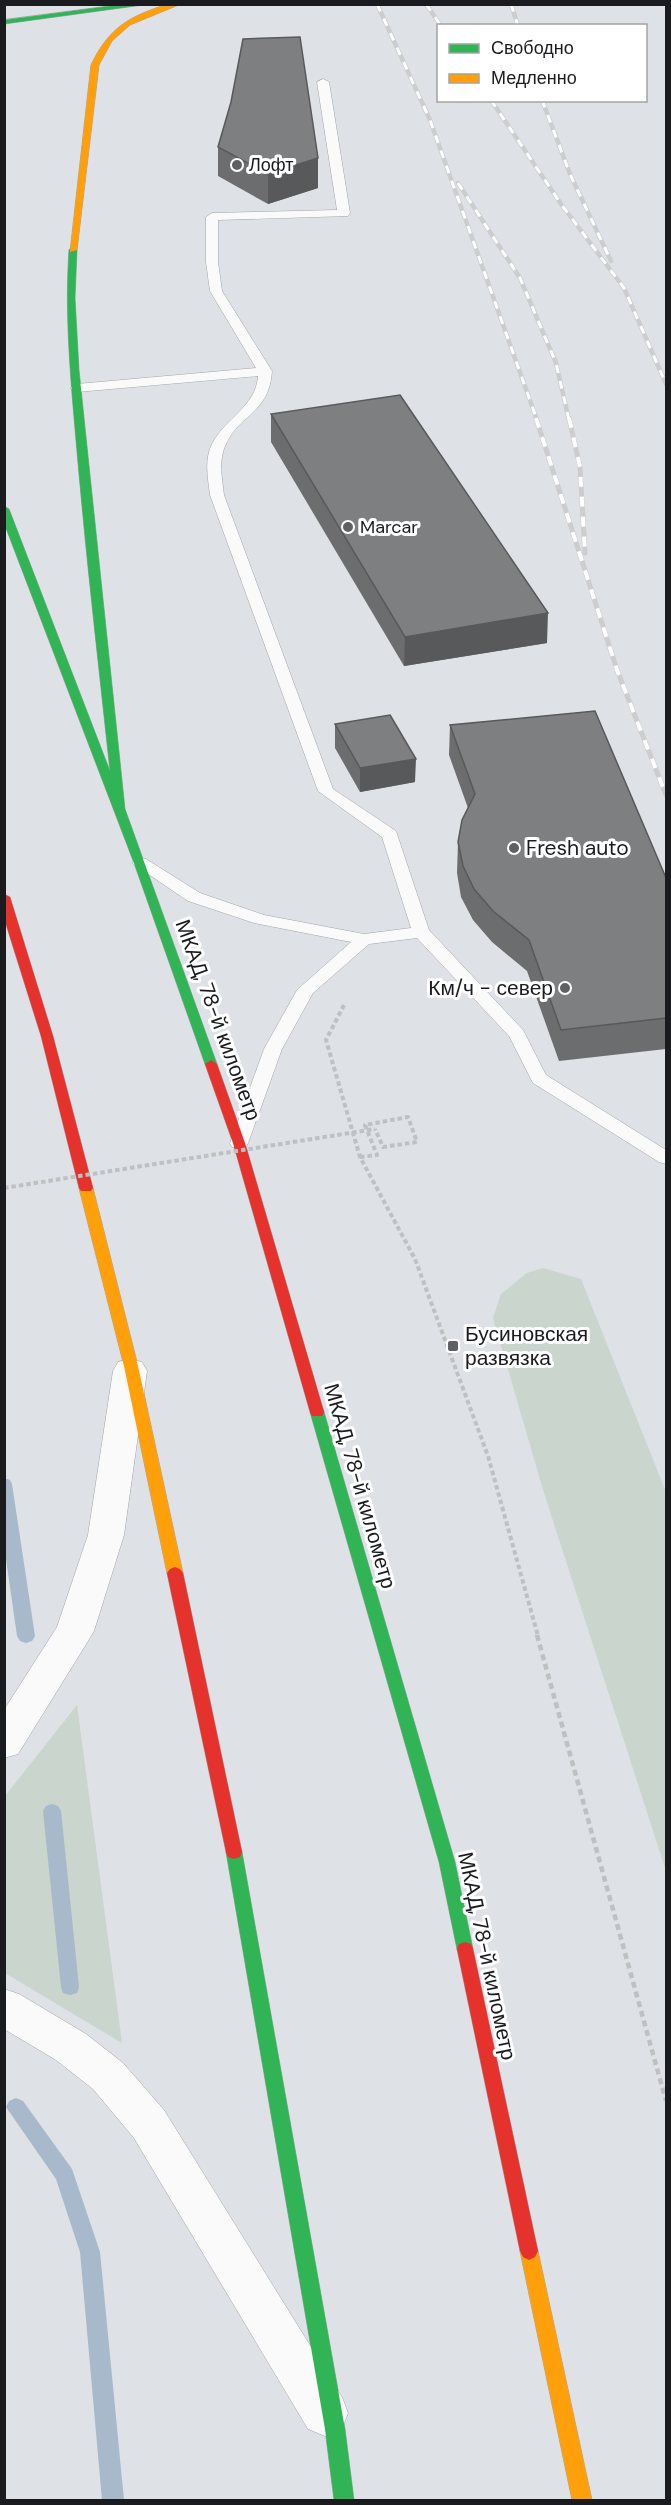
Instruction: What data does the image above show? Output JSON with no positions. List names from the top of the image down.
{
  "streets": {
    "main road": ["МКАД, 78-й километр"]
  },
  "places": {
    "other": [
      "Лофт",
      "Marcar",
      "Fresh auto",
      "Км/ч - север"
    ],
    "transit": ["Бусиновская развязка"]
  },
  "legend": ["Свободно", "Медленно"]
}
